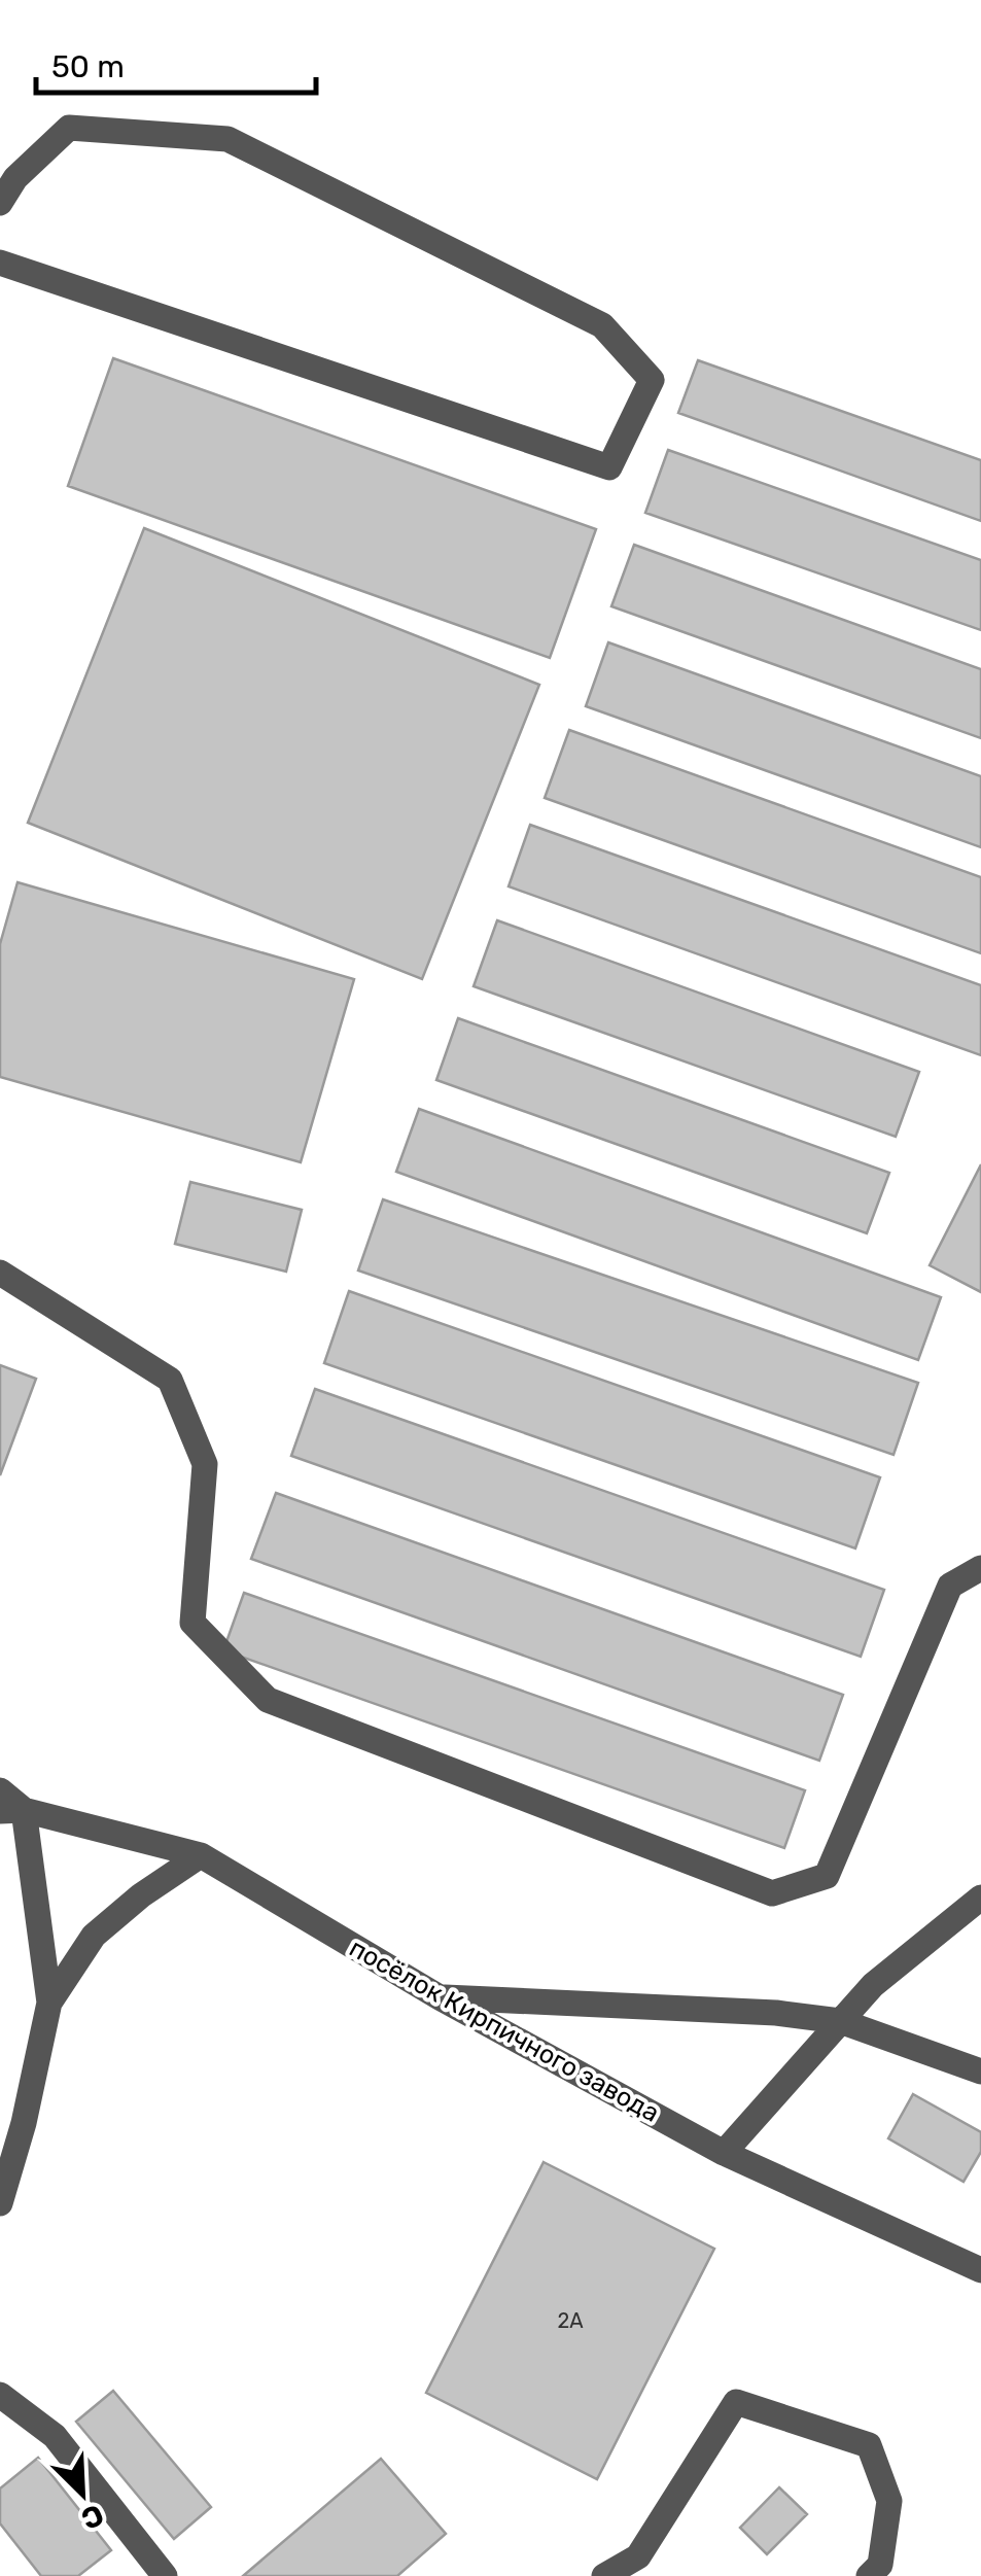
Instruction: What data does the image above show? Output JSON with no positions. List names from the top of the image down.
{
  "streets": {
    "street": ["посёлок Кирпичного завода"]
  },
  "house_numbers": ["2А"],
  "scale_bar": "50 m",
  "north": "bottom right"
}
